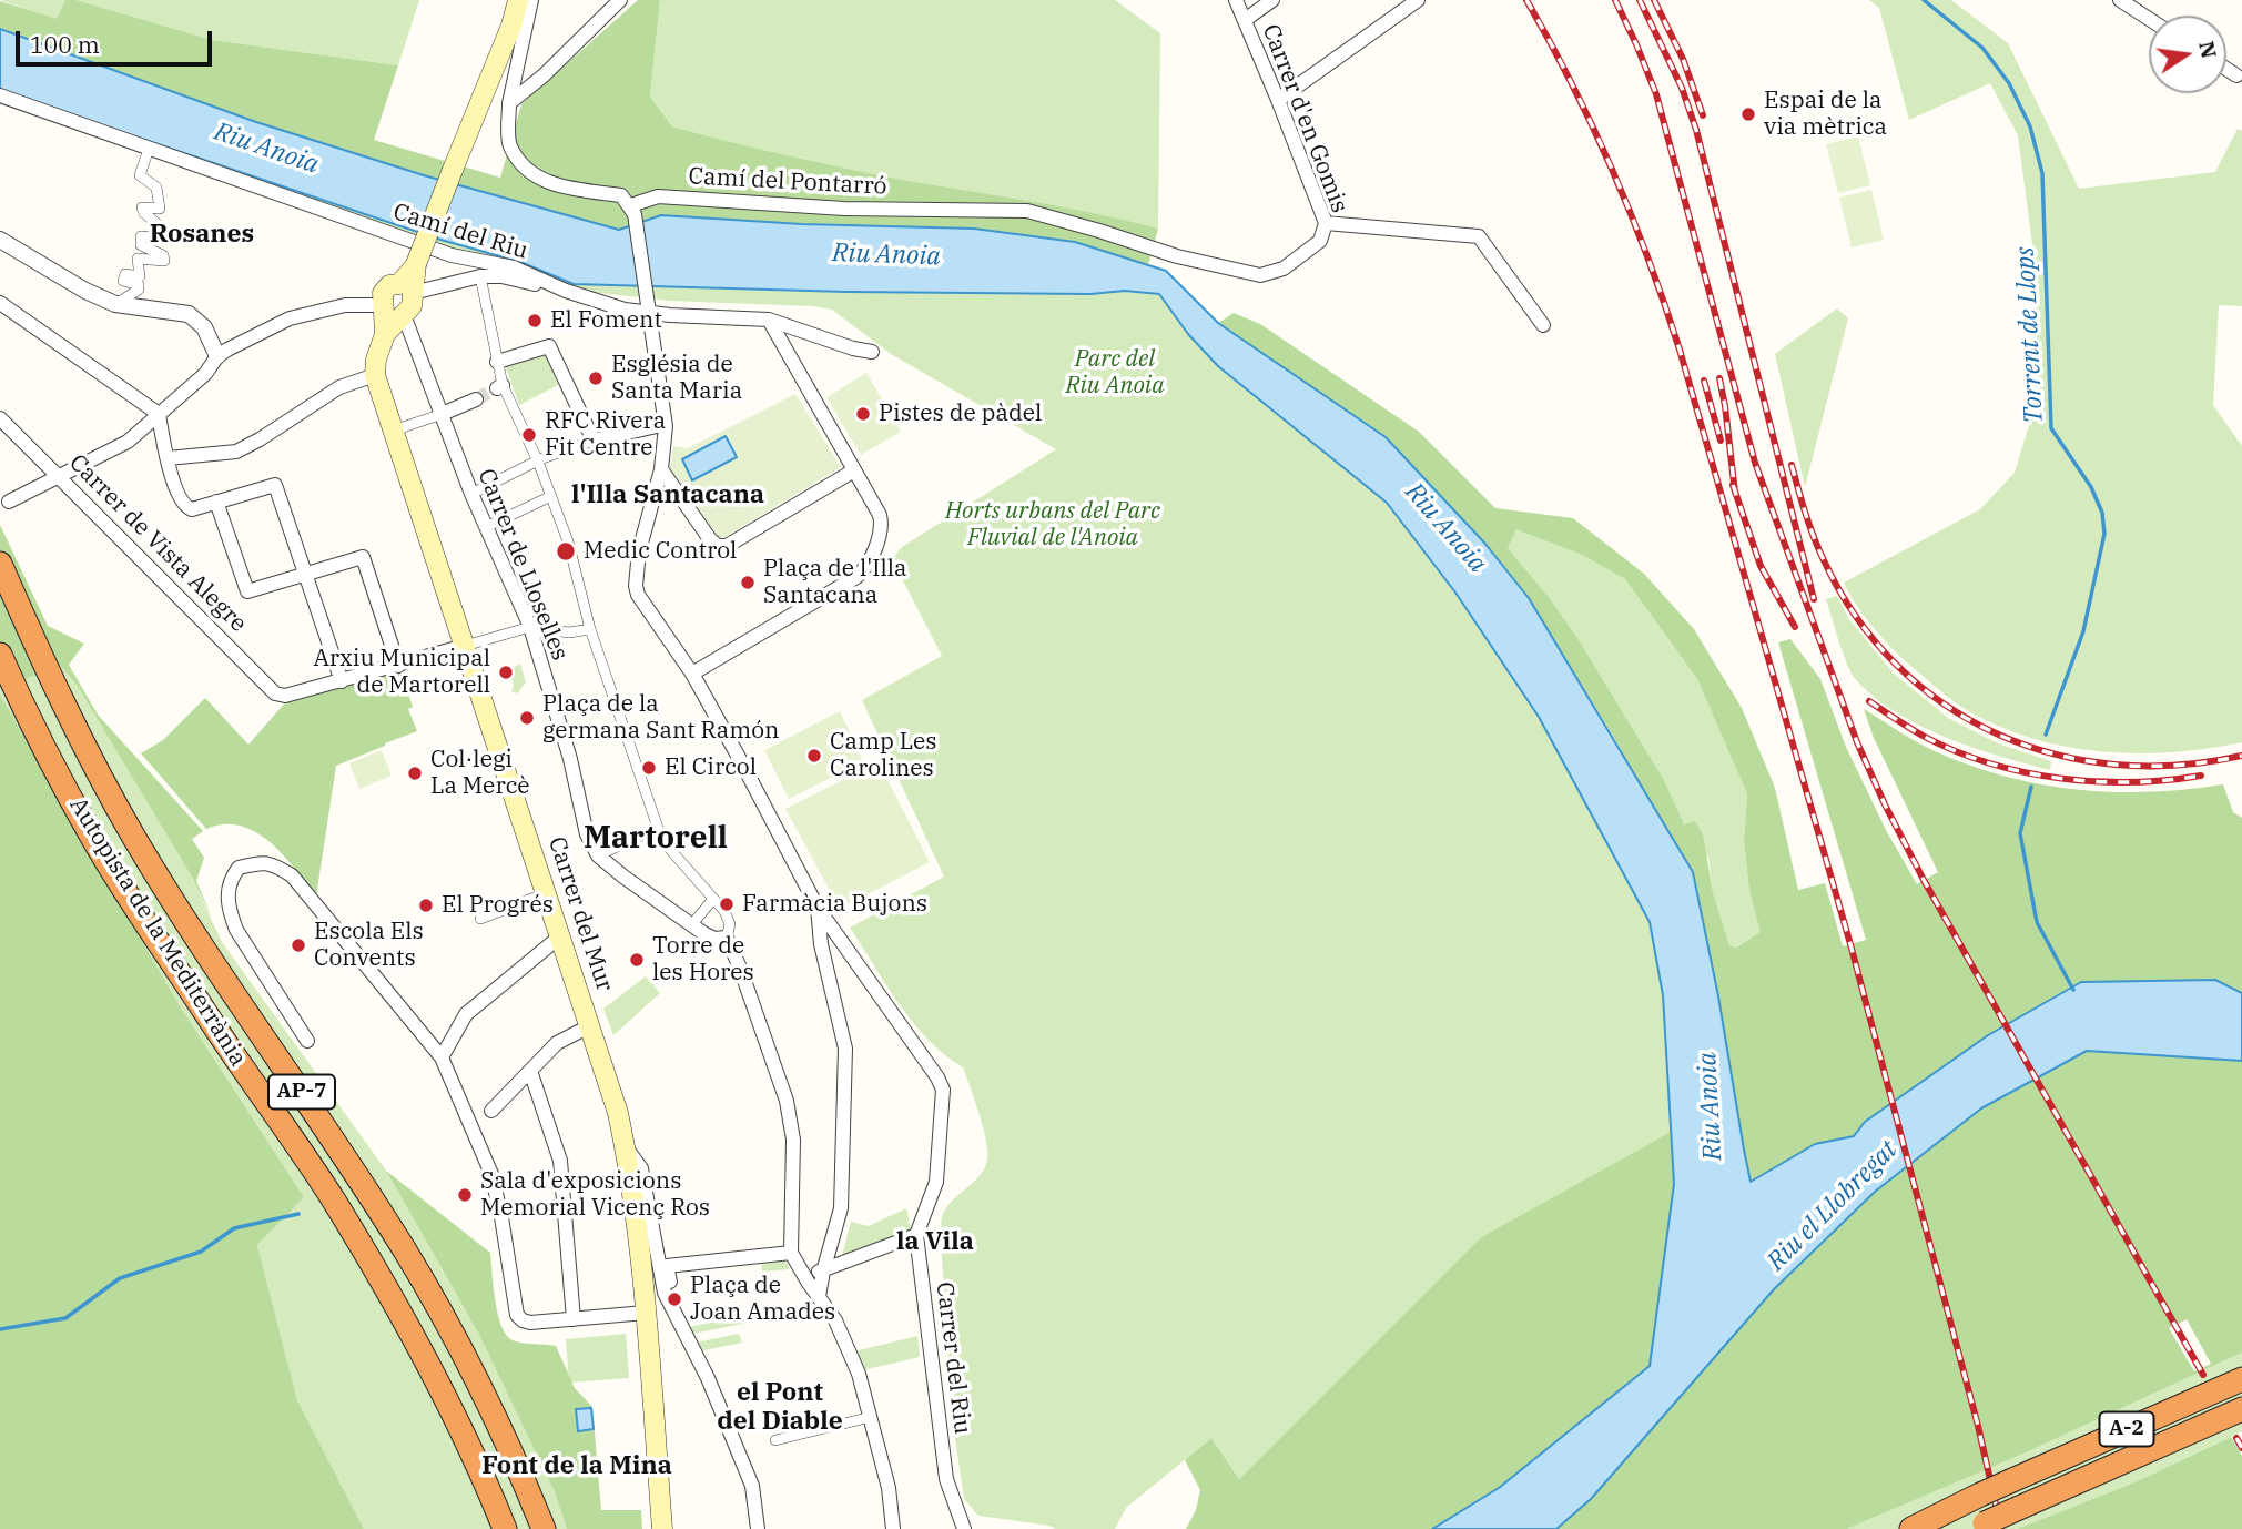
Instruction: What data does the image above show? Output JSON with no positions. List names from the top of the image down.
{
  "streets": {
    "highway": ["Autopista de la Mediterrània", "AP-7", "A-2"],
    "main road": ["Carrer del Mur"],
    "street": [
      "Carrer d'en Gomis",
      "Camí del Pontarró",
      "Camí del Riu",
      "Carrer de Vista Alegre",
      "Carrer de Lloselles",
      "Carrer del Riu"
    ]
  },
  "crossings": [
    ["Carrer d'en Gomis", "Camí del Pontarró"]
  ],
  "districts": [
    "Rosanes",
    "l'Illa Santacana",
    "Martorell",
    "la Vila",
    "el Pont del Diable",
    "Font de la Mina"
  ],
  "water": ["Riu Anoia", "Torrent de Llops", "Riu el Llobregat"],
  "parks": ["Parc del Riu Anoia", "Horts urbans del Parc Fluvial de l'Anoia"],
  "places": [
    "Espai de la via mètrica",
    "El Foment",
    "Església de Santa Maria",
    "Pistes de pàdel",
    "RFC Rivera Fit Centre",
    "Medic Control",
    "Plaça de l'Illa Santacana",
    "Arxiu Municipal de Martorell",
    "Plaça de la germana Sant Ramón",
    "Camp Les Carolines",
    "El Circol",
    "Col·legi La Mercè",
    "Farmàcia Bujons",
    "El Progrés",
    "Escola Els Convents",
    "Torre de les Hores",
    "Sala d'exposicions Memorial Vicenç Ros",
    "Plaça de Joan Amades"
  ],
  "scale_bar": "100 m",
  "north": "right"
}
